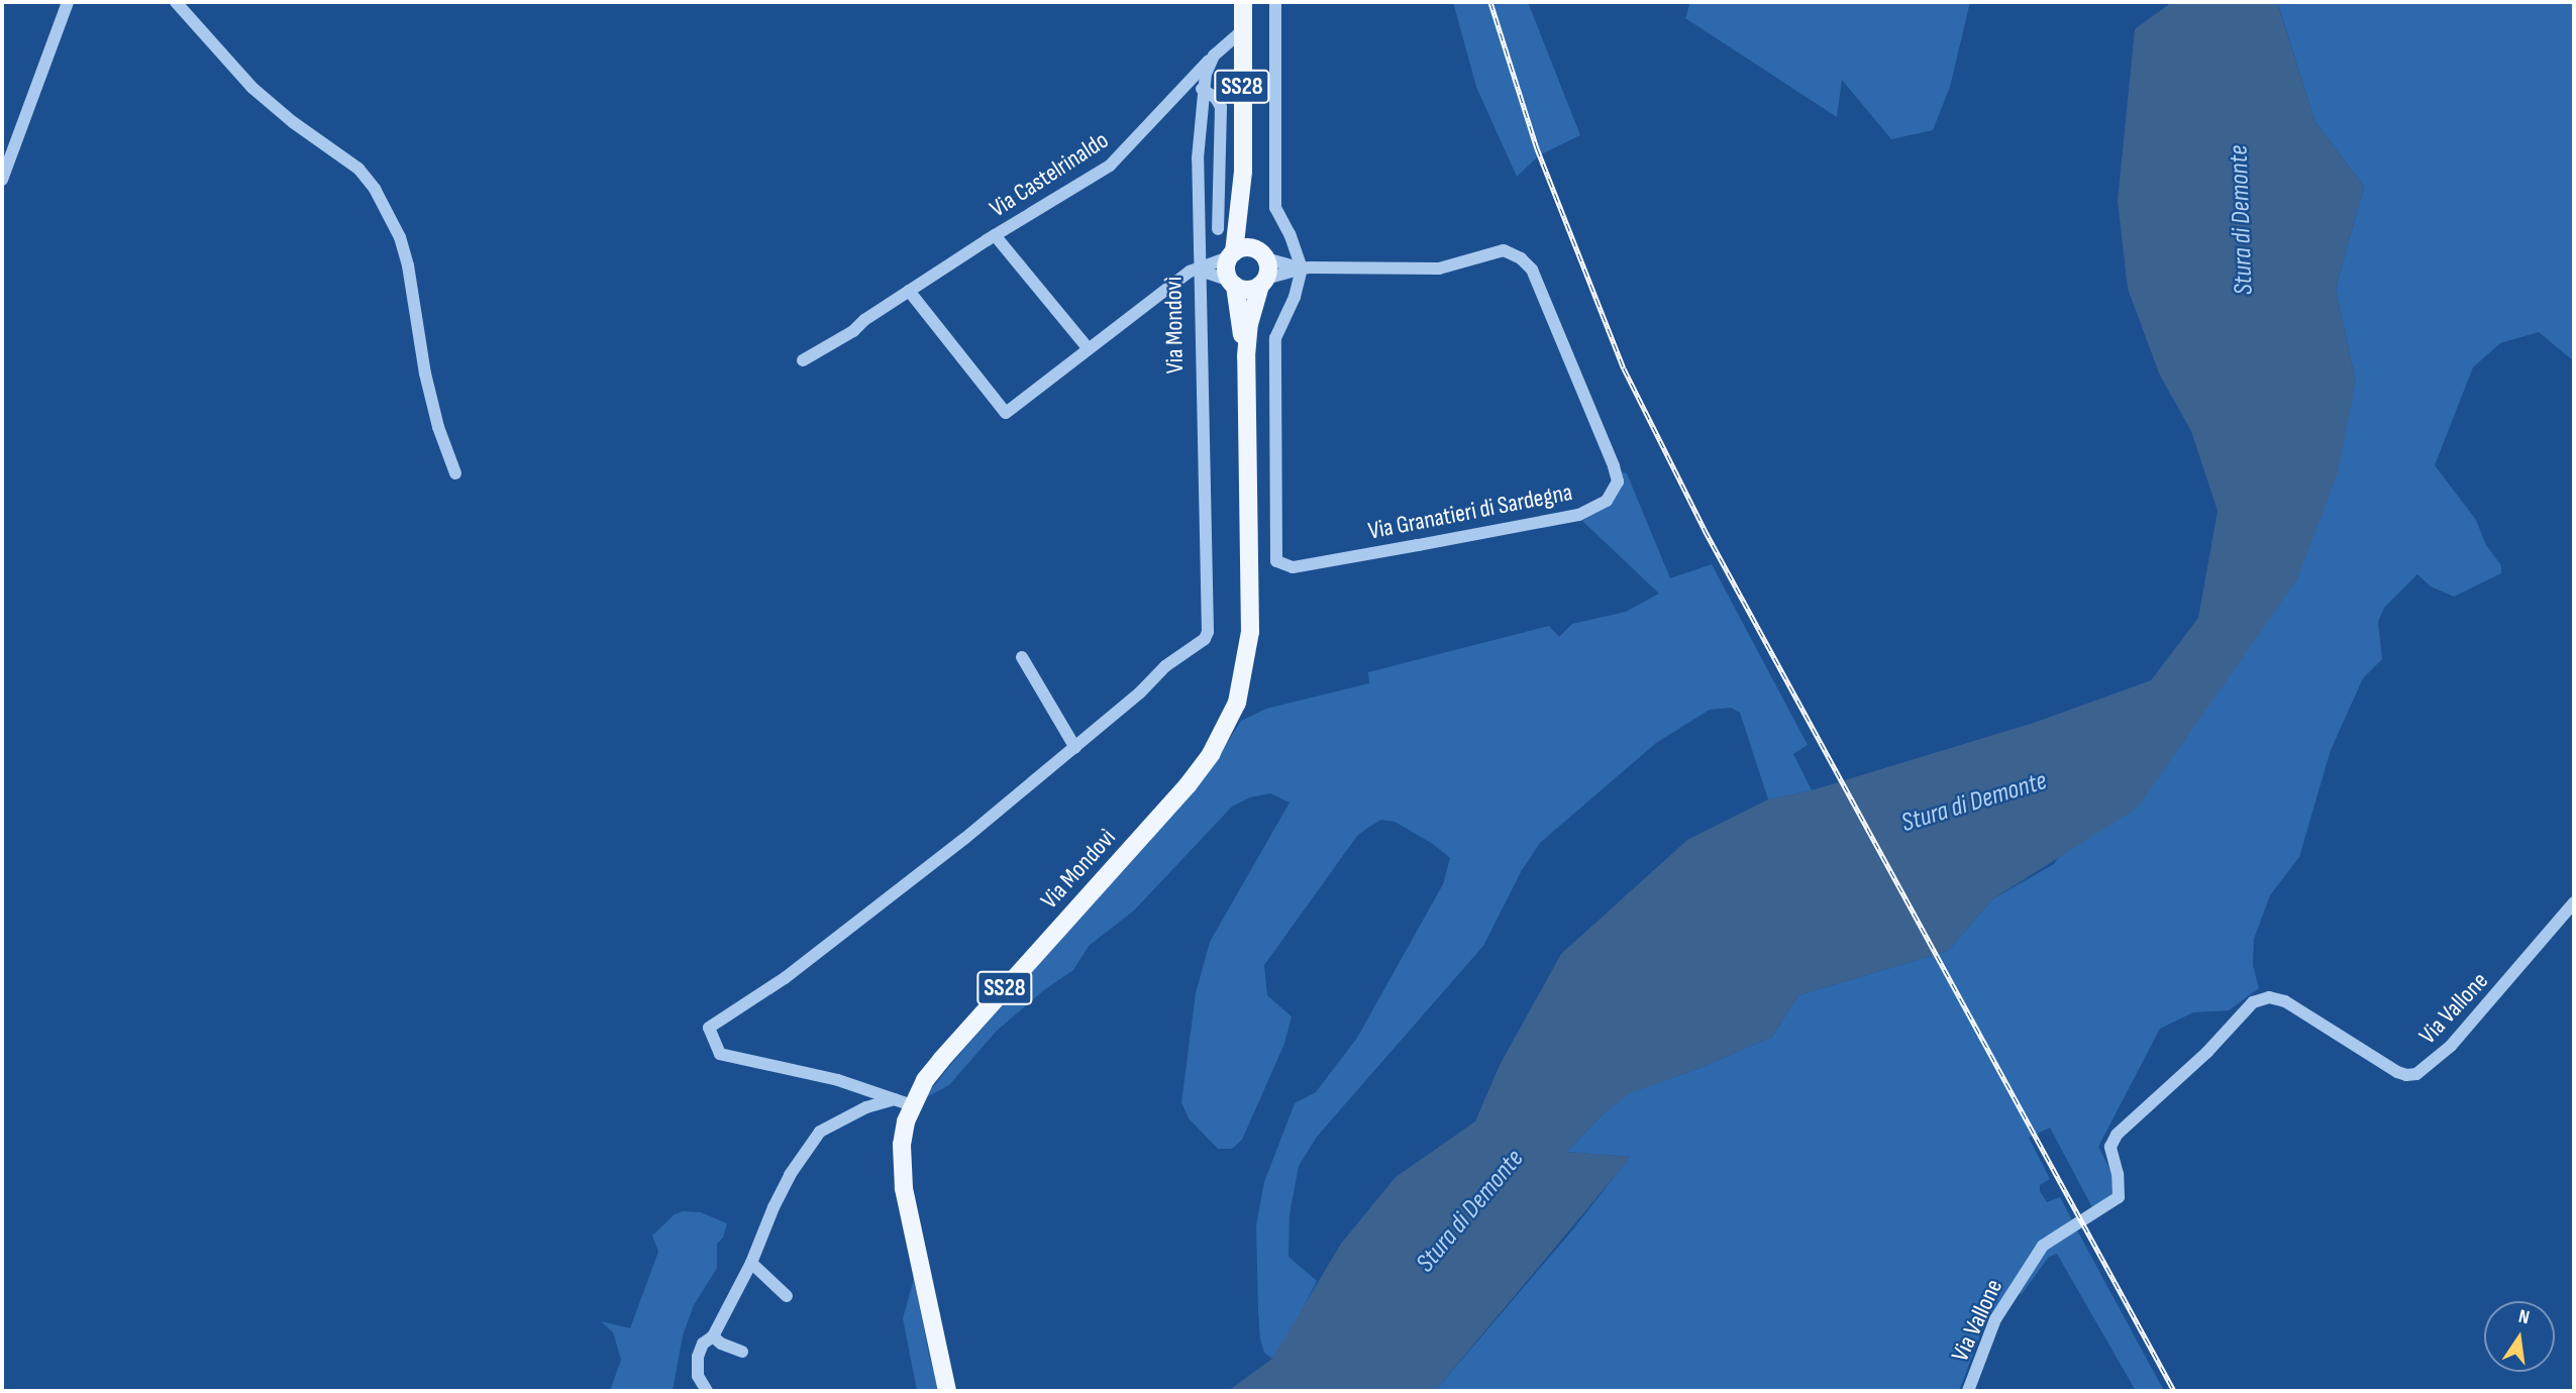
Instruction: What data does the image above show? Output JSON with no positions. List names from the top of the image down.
{
  "streets": {
    "main road": ["SS28", "Via Mondovì"],
    "street": ["Via Castelrinaldo", "Via Granatieri di Sardegna", "Via Vallone"]
  },
  "crossings": [
    ["SS28", "Via Mondovì"],
    ["SS28", "Via Granatieri di Sardegna"],
    ["Via Castelrinaldo", "Via Mondovì"],
    ["Via Mondovì", "Via Granatieri di Sardegna"]
  ],
  "water": ["Stura di Demonte"],
  "north": "top"
}
